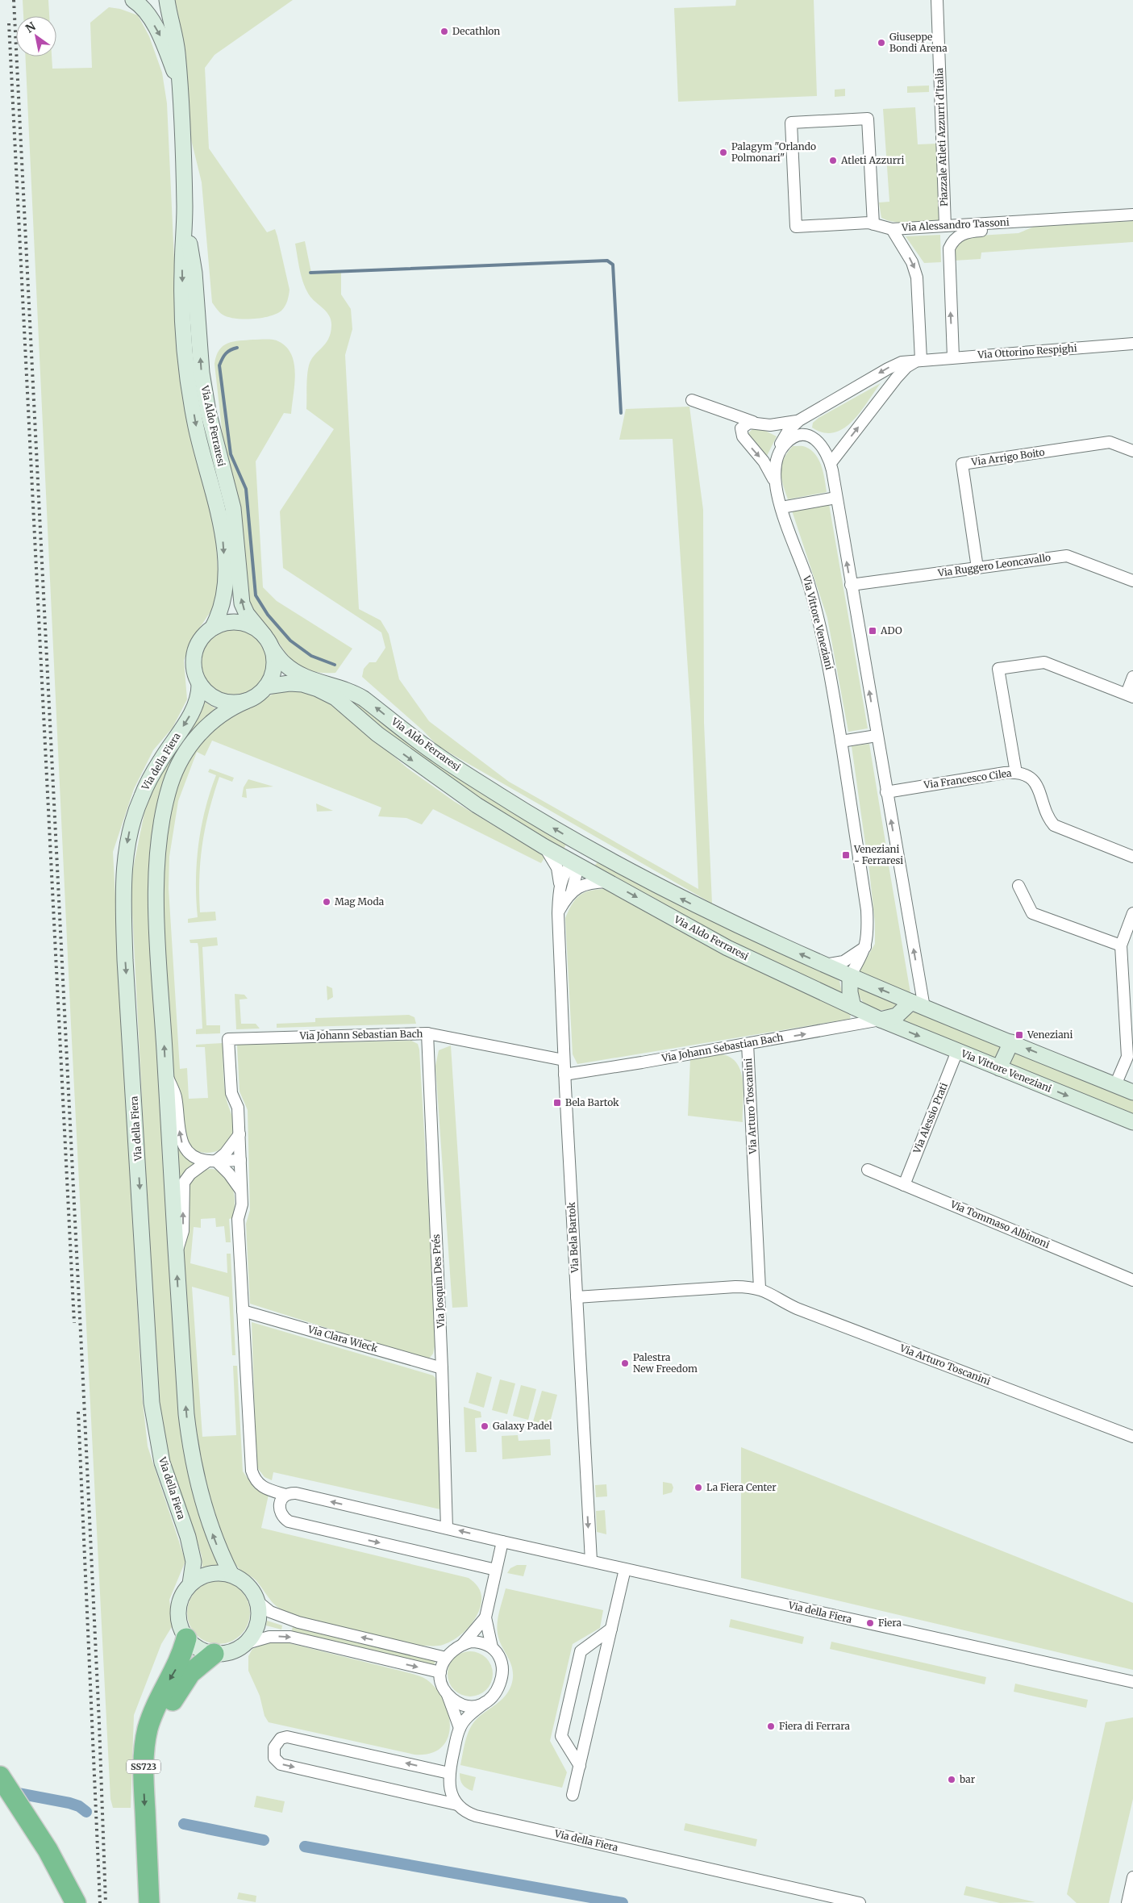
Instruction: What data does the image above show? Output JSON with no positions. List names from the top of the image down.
{
  "streets": {
    "highway": ["SS723"],
    "main road": ["Via Aldo Ferraresi", "Via Vittore Veneziani", "Via della Fiera"],
    "street": [
      "Piazzale Atleti Azzurri d'Italia",
      "Via Alessandro Tassoni",
      "Via Ottorino Respighi",
      "Via Arrigo Boito",
      "Via Ruggero Leoncavallo",
      "Via Francesco Cilea",
      "Via Johann Sebastian Bach",
      "Via Arturo Toscanini",
      "Via Alessio Prati",
      "Via Tommaso Albinoni",
      "Via Bela Bartok",
      "Via Josquin Des Prés",
      "Via Clara Wieck"
    ]
  },
  "crossings": [
    ["Piazzale Atleti Azzurri d'Italia", "Via Alessandro Tassoni"],
    ["Via Alessandro Tassoni", "Via Ottorino Respighi"],
    ["Via Ottorino Respighi", "Via Vittore Veneziani"],
    ["Via Aldo Ferraresi", "Via Vittore Veneziani"],
    ["Via Aldo Ferraresi", "Via della Fiera"],
    ["Via Aldo Ferraresi", "Via Bela Bartok"],
    ["Via Arrigo Boito", "Via Ruggero Leoncavallo"],
    ["Via Ruggero Leoncavallo", "Via Vittore Veneziani"],
    ["Via Vittore Veneziani", "Via Francesco Cilea"],
    ["Via Vittore Veneziani", "Via Johann Sebastian Bach"],
    ["Via Vittore Veneziani", "Via Alessio Prati"],
    ["Via della Fiera", "Via Johann Sebastian Bach"],
    ["Via della Fiera", "Via Bela Bartok"],
    ["Via della Fiera", "Via Josquin Des Prés"],
    ["Via della Fiera", "Via Clara Wieck"],
    ["Via della Fiera", "SS723"],
    ["Via Johann Sebastian Bach", "Via Arturo Toscanini"],
    ["Via Johann Sebastian Bach", "Via Bela Bartok"],
    ["Via Johann Sebastian Bach", "Via Josquin Des Prés"],
    ["Via Arturo Toscanini", "Via Bela Bartok"],
    ["Via Alessio Prati", "Via Tommaso Albinoni"],
    ["Via Josquin Des Prés", "Via Clara Wieck"]
  ],
  "one_way": ["Via Bela Bartok"],
  "places": {
    "other": [
      "Decathlon",
      "Giuseppe Bondi Arena",
      "Palagym \"Orlando Polmonari\"",
      "Atleti Azzurri",
      "Mag Moda",
      "Palestra New Freedom",
      "Galaxy Padel",
      "La Fiera Center",
      "Fiera",
      "Fiera di Ferrara",
      "bar"
    ],
    "transit": [
      "ADO",
      "Veneziani - Ferraresi",
      "Veneziani",
      "Bela Bartok"
    ]
  },
  "north": "top left"
}
